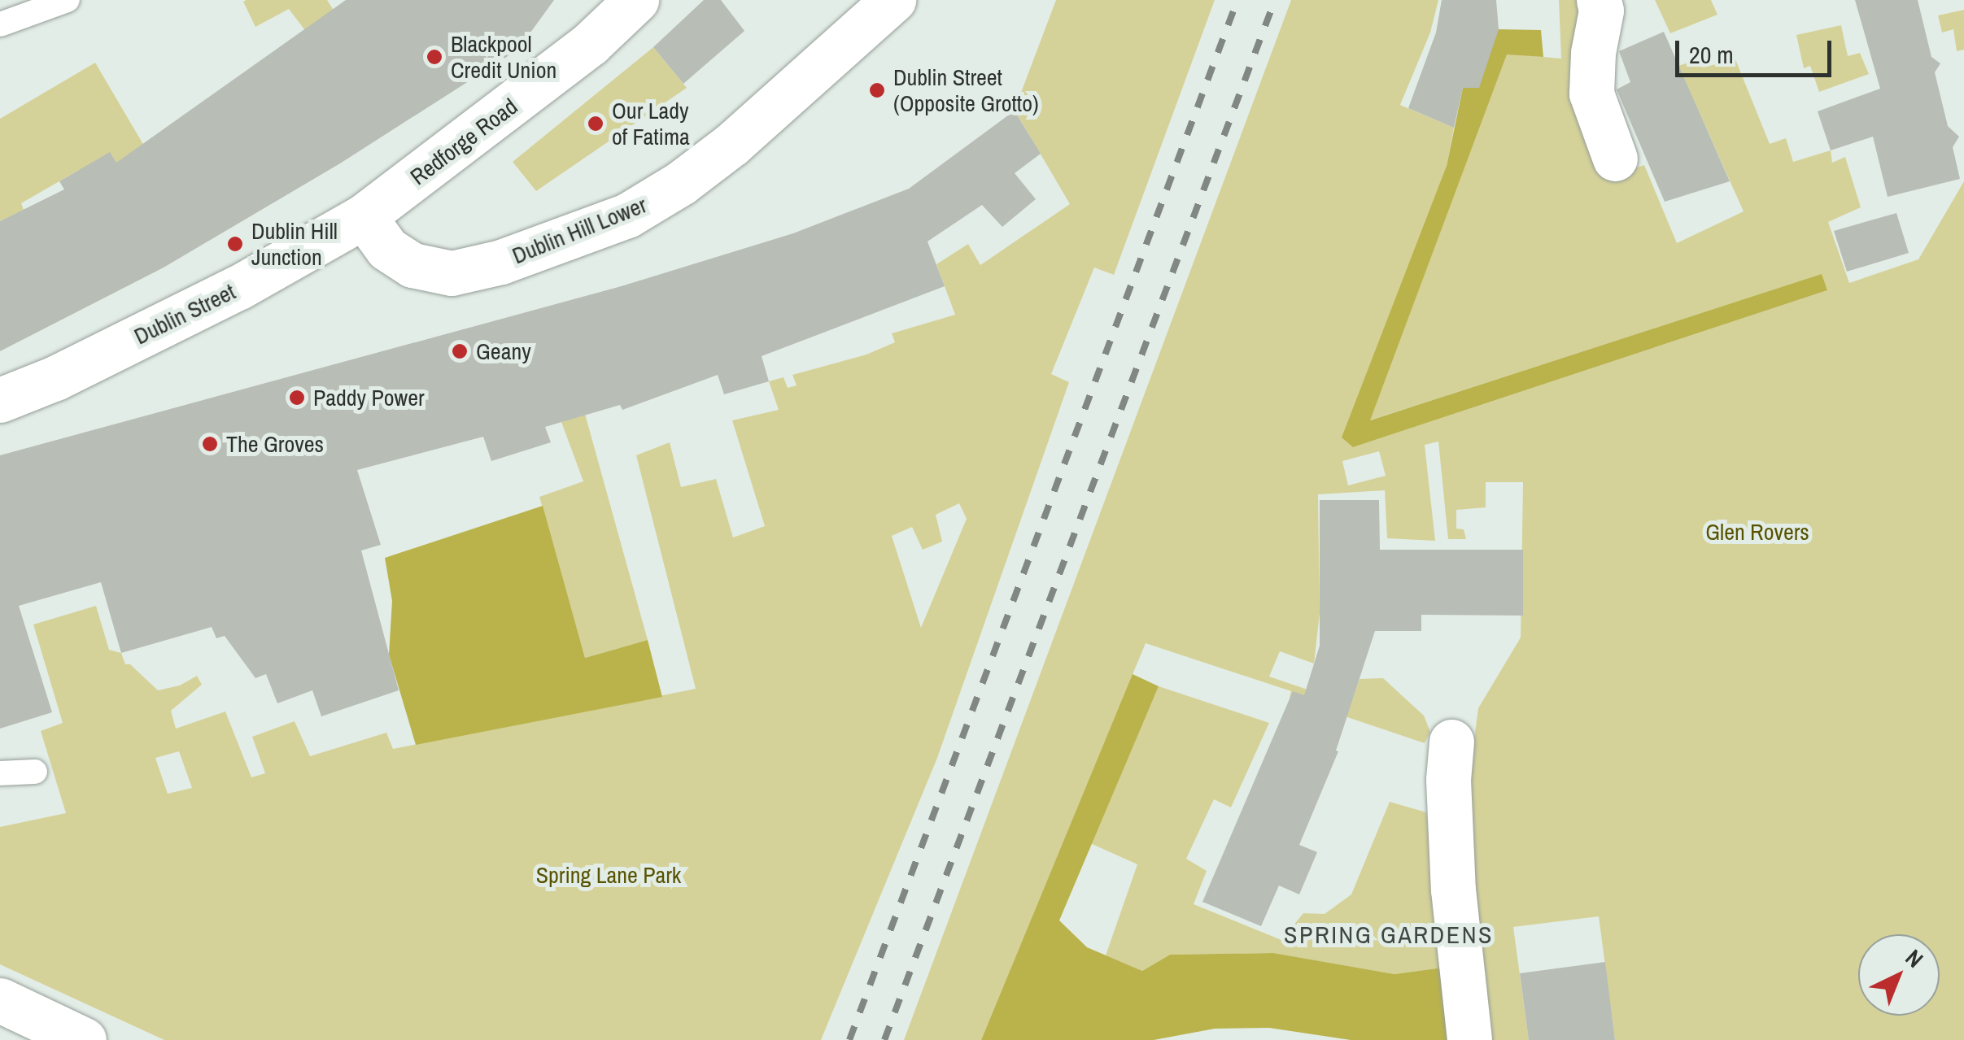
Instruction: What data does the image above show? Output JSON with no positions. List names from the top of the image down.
{
  "streets": {
    "street": ["Redforge Road", "Dublin Hill Lower", "Dublin Street"]
  },
  "crossings": [
    ["Redforge Road", "Dublin Hill Lower"],
    ["Redforge Road", "Dublin Street"],
    ["Dublin Hill Lower", "Dublin Street"]
  ],
  "districts": ["SPRING GARDENS"],
  "parks": ["Glen Rovers", "Spring Lane Park"],
  "places": [
    "Blackpool Credit Union",
    "Dublin Street (Opposite Grotto)",
    "Our Lady of Fatima",
    "Dublin Hill Junction",
    "Geany",
    "Paddy Power",
    "The Groves"
  ],
  "scale_bar": "20 m",
  "north": "top right"
}
